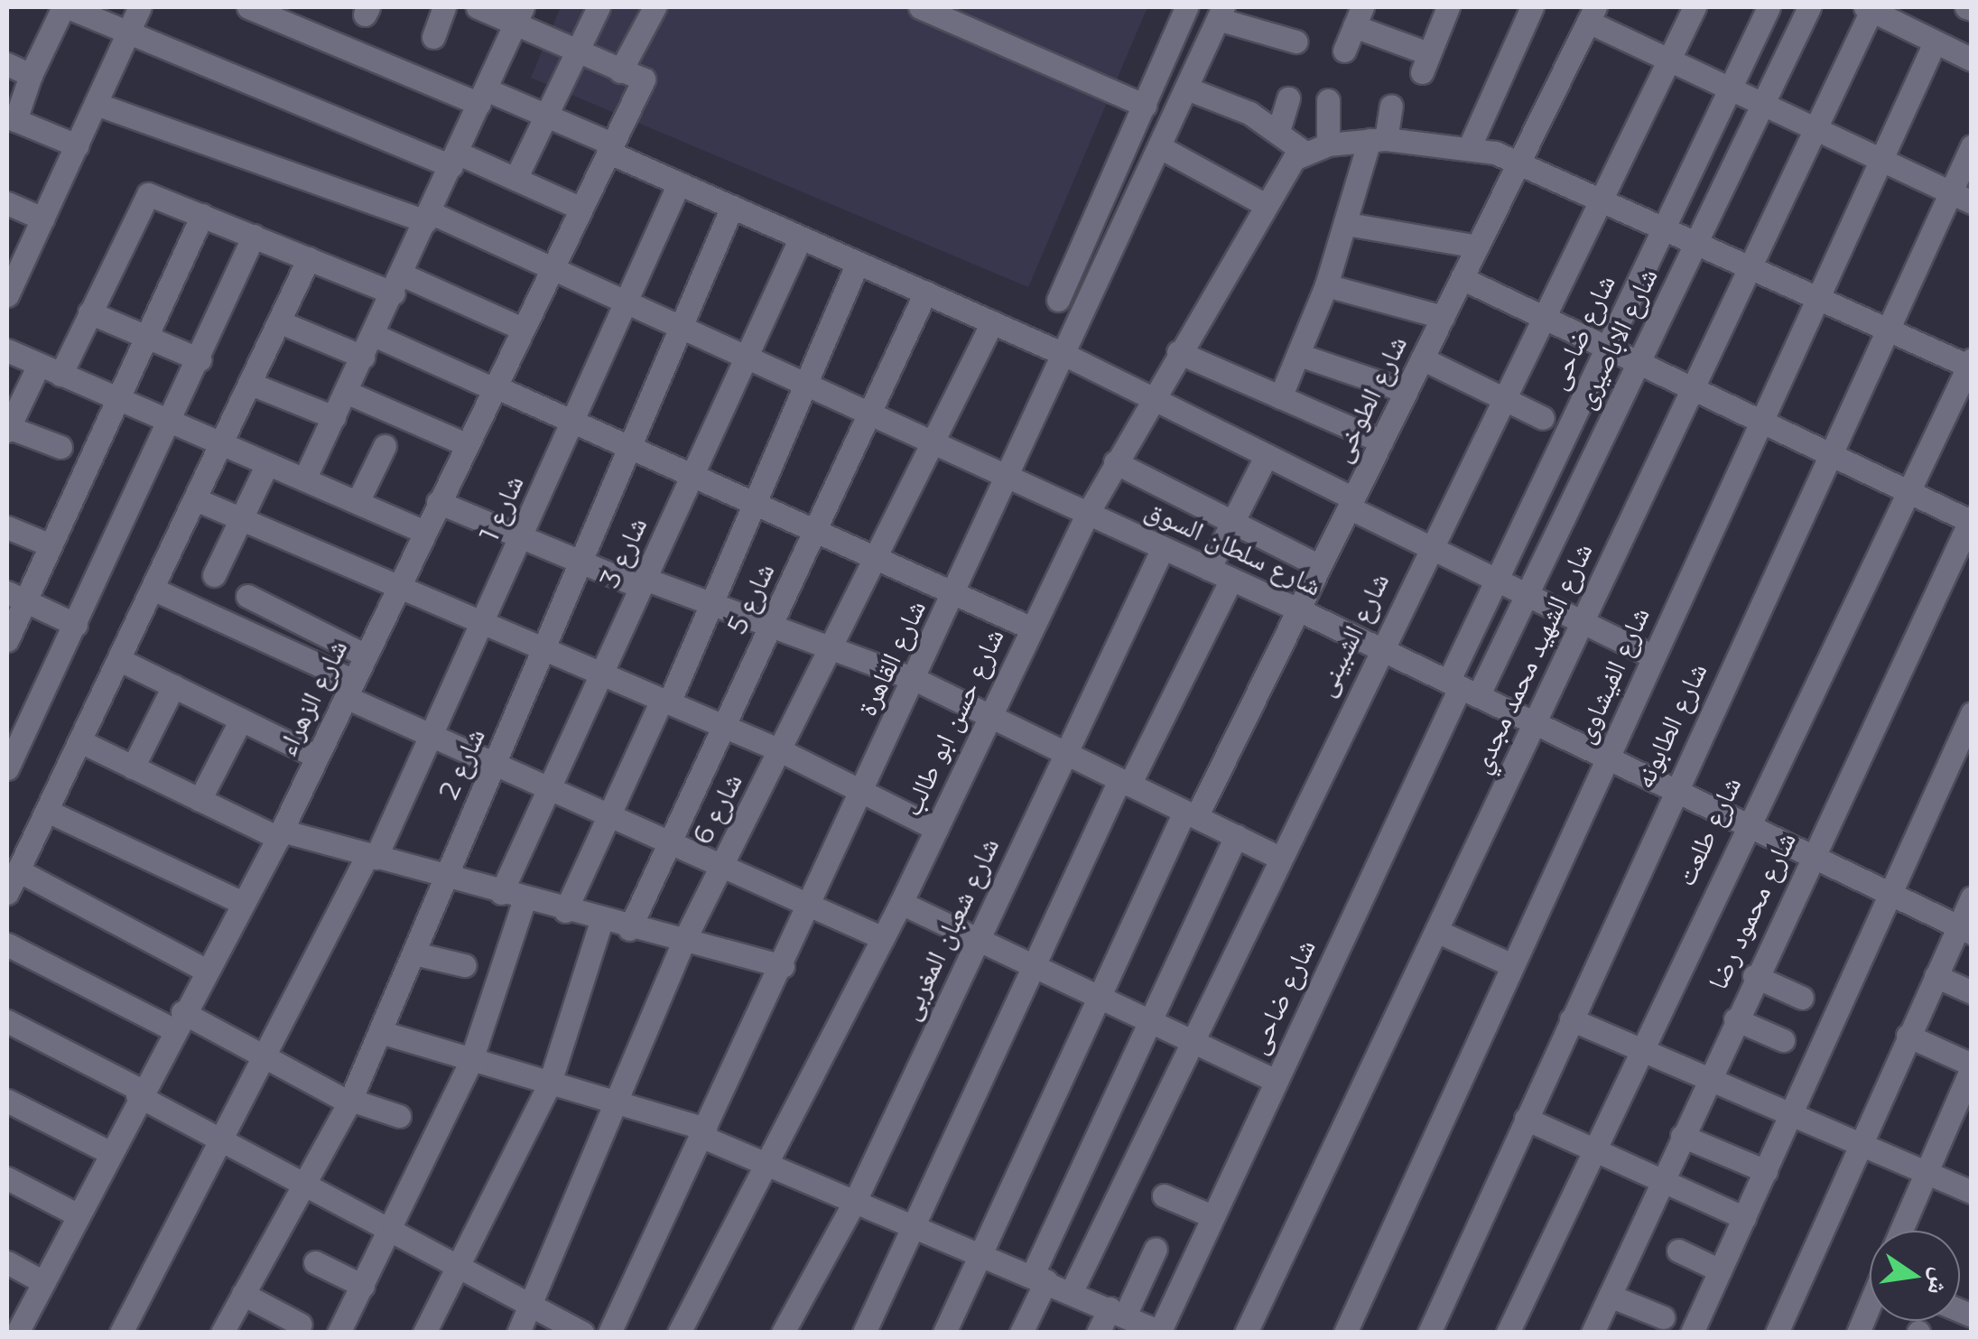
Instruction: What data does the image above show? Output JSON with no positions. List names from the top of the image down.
{
  "streets": {
    "street": [
      "شارع ضاحى",
      "شارع الاباصيرى",
      "شارع الطوخى",
      "شارع 1",
      "شارع سلطان السوق",
      "شارع 3",
      "شارع 5",
      "شارع الشبينى",
      "شارع القاهرة",
      "شارع الشهيد محمد مجدي",
      "شارع الفيشاوى",
      "شارع الزهراء",
      "شارع حسن ابو طالب",
      "شارع الطابونه",
      "شارع 2",
      "شارع 6",
      "شارع طلعت",
      "شارع محمود رضا",
      "شارع شعبان المغربى"
    ]
  },
  "crossings": [
    ["شارع ضاحى", "شارع الاباصيرى"],
    ["شارع ضاحى", "شارع سلطان السوق"],
    ["شارع الاباصيرى", "شارع سلطان السوق"],
    ["شارع الطوخى", "شارع سلطان السوق"],
    ["شارع 1", "شارع سلطان السوق"],
    ["شارع سلطان السوق", "شارع 3"],
    ["شارع سلطان السوق", "شارع 5"],
    ["شارع سلطان السوق", "شارع الشبينى"],
    ["شارع سلطان السوق", "شارع القاهرة"],
    ["شارع سلطان السوق", "شارع الشهيد محمد مجدي"],
    ["شارع سلطان السوق", "شارع الفيشاوى"],
    ["شارع سلطان السوق", "شارع الزهراء"],
    ["شارع سلطان السوق", "شارع حسن ابو طالب"],
    ["شارع سلطان السوق", "شارع الطابونه"],
    ["شارع سلطان السوق", "شارع 2"],
    ["شارع سلطان السوق", "شارع 6"],
    ["شارع سلطان السوق", "شارع طلعت"],
    ["شارع سلطان السوق", "شارع محمود رضا"],
    ["شارع سلطان السوق", "شارع شعبان المغربى"]
  ],
  "north": "right"
}
